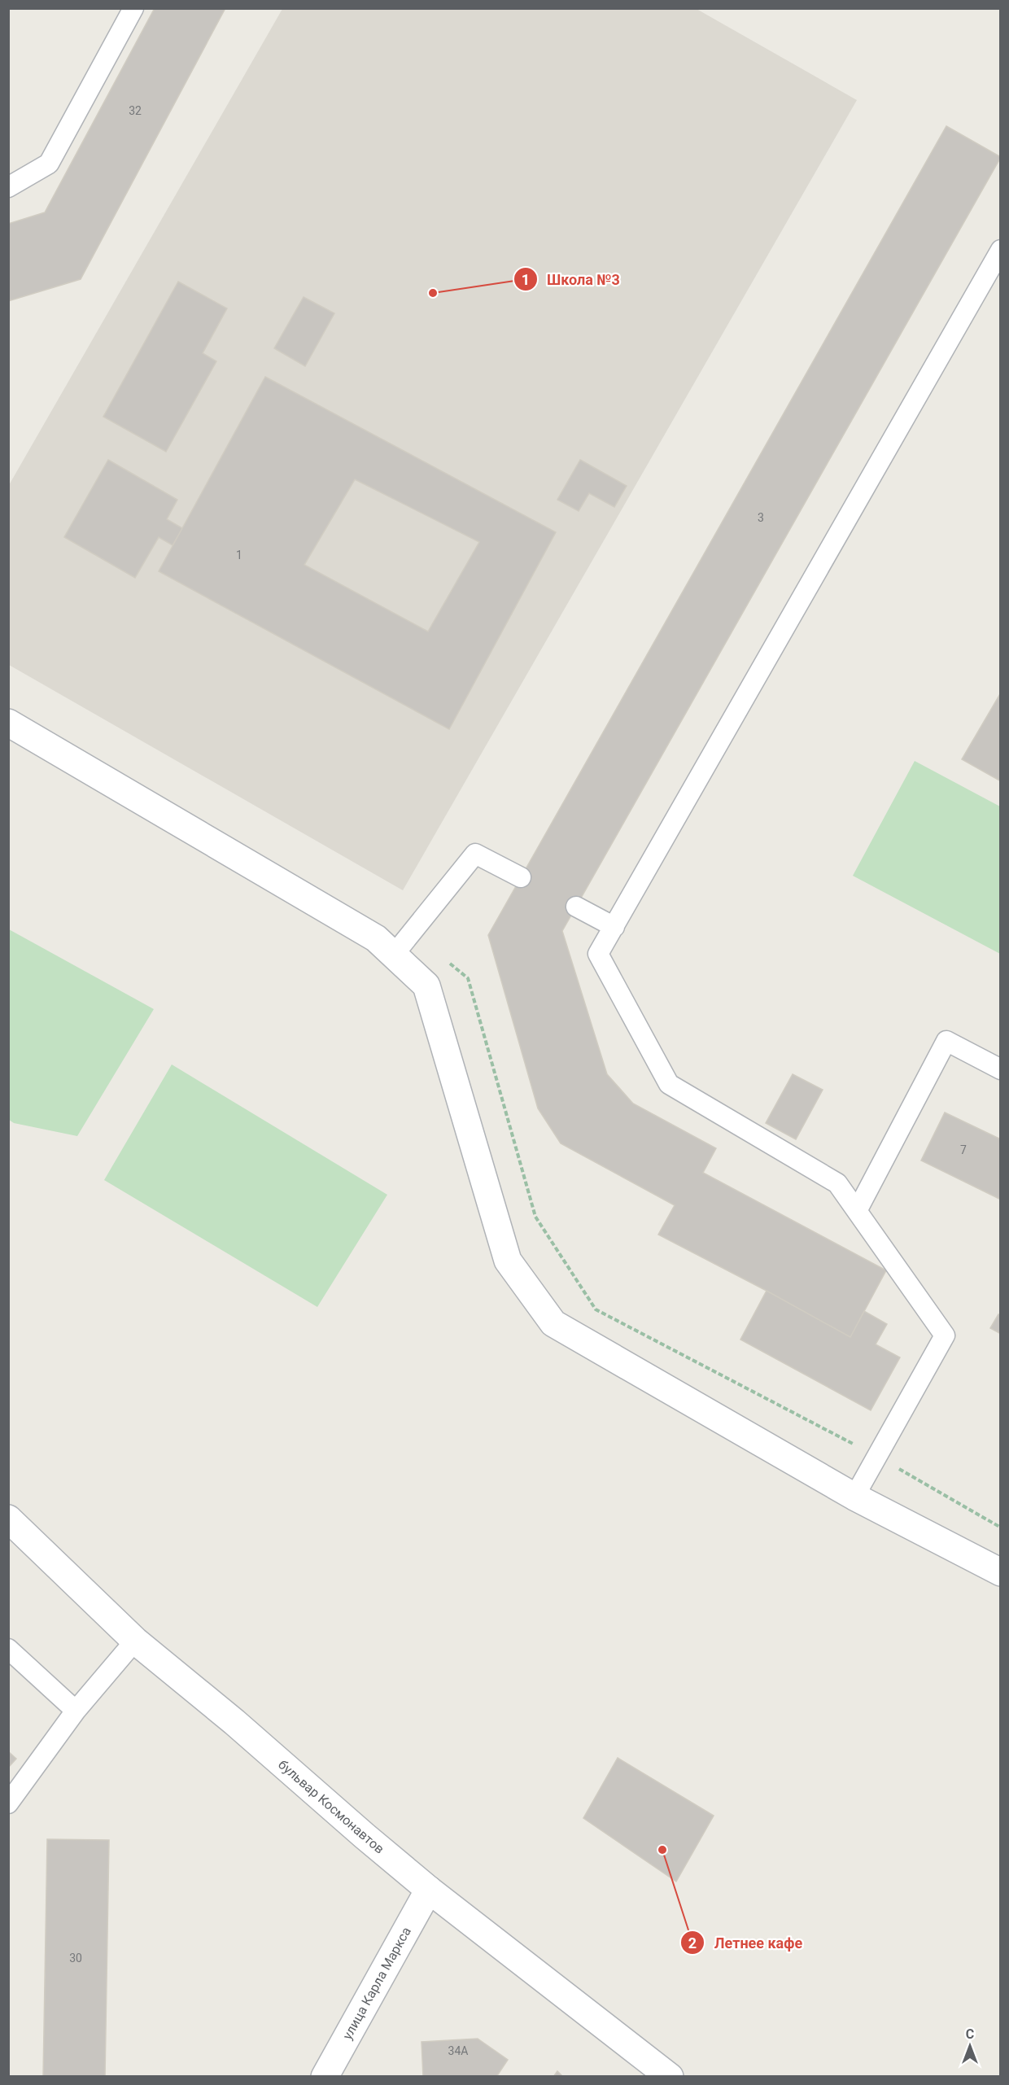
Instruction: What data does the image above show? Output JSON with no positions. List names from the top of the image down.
{
  "streets": {
    "street": ["бульвар Космонавтов", "улица Карла Маркса"]
  },
  "crossings": [
    ["бульвар Космонавтов", "улица Карла Маркса"]
  ],
  "places": ["Школа №3", "Летнее кафе"],
  "house_numbers": [
    "32",
    "3",
    "1",
    "7",
    "30",
    "34А"
  ],
  "north": "top"
}
